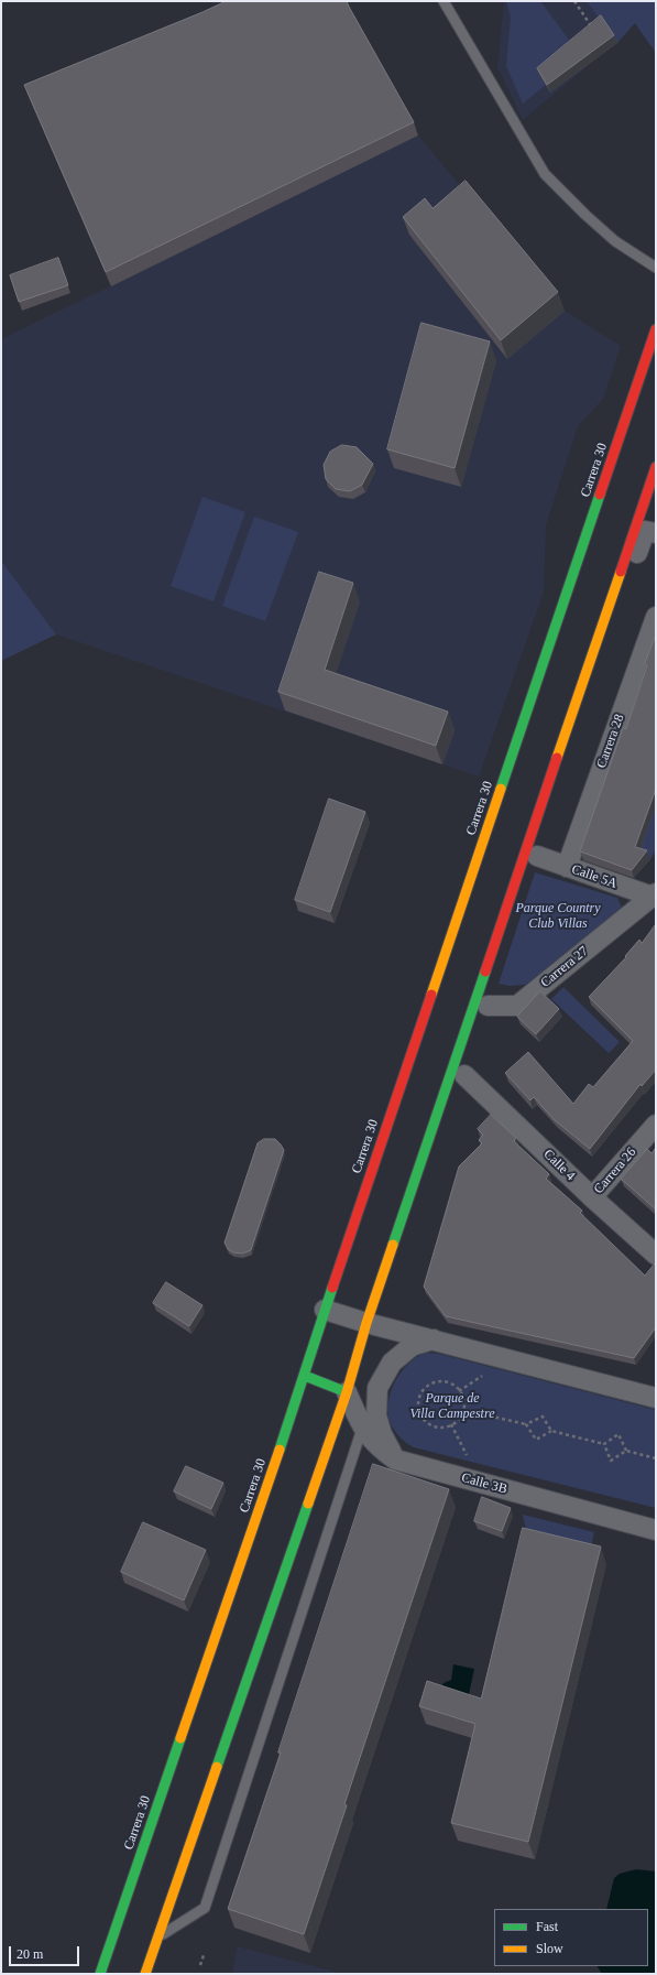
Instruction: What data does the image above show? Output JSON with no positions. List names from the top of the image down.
{
  "streets": {
    "main road": ["Carrera 30"],
    "street": [
      "Carrera 28",
      "Calle 5A",
      "Carrera 27",
      "Calle 4",
      "Carrera 26",
      "Calle 3B"
    ]
  },
  "crossings": [
    ["Carrera 28", "Calle 5A"],
    ["Calle 5A", "Carrera 27"],
    ["Calle 4", "Carrera 26"]
  ],
  "parks": ["Parque Country Club Villas", "Parque de Villa Campestre"],
  "legend": ["Fast", "Slow"],
  "scale_bar": "20 m"
}
